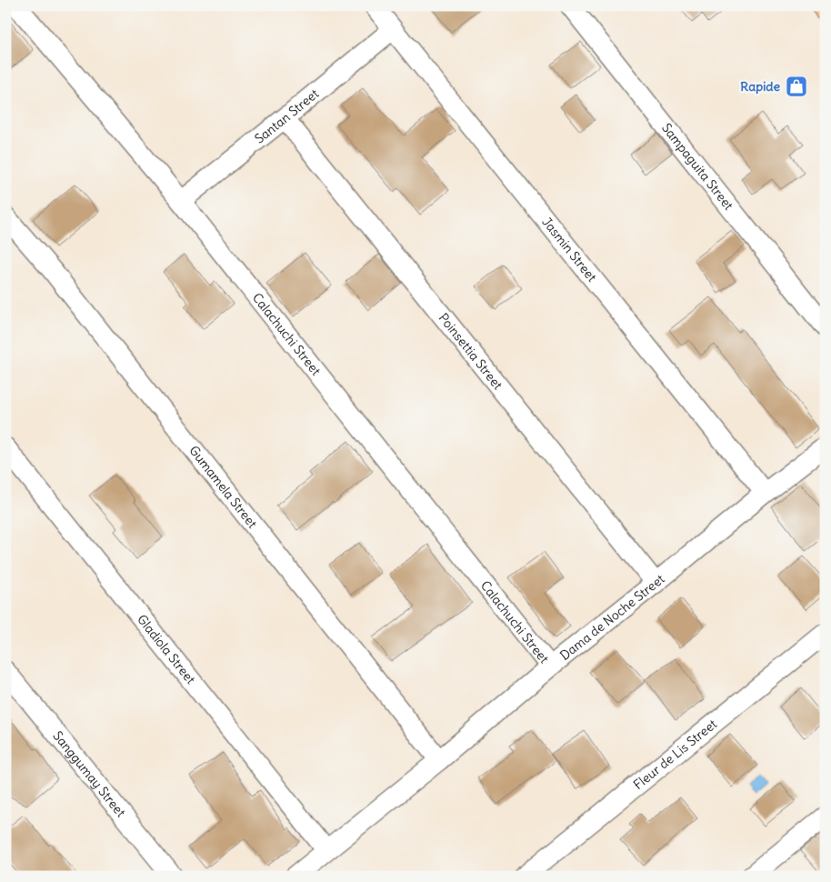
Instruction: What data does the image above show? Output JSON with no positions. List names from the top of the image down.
{
  "streets": {
    "street": [
      "Santan Street",
      "Sampaguita Street",
      "Jasmin Street",
      "Calachuchi Street",
      "Poinsettia Street",
      "Gumamela Street",
      "Dama de Noche Street",
      "Gladiola Street",
      "Fleur de Lis Street",
      "Sanggumay Street"
    ]
  },
  "crossings": [
    ["Santan Street", "Jasmin Street"],
    ["Santan Street", "Calachuchi Street"],
    ["Santan Street", "Poinsettia Street"],
    ["Jasmin Street", "Dama de Noche Street"],
    ["Calachuchi Street", "Dama de Noche Street"],
    ["Poinsettia Street", "Dama de Noche Street"],
    ["Gumamela Street", "Dama de Noche Street"],
    ["Dama de Noche Street", "Gladiola Street"]
  ],
  "places": {
    "shop": ["Rapide"]
  }
}
